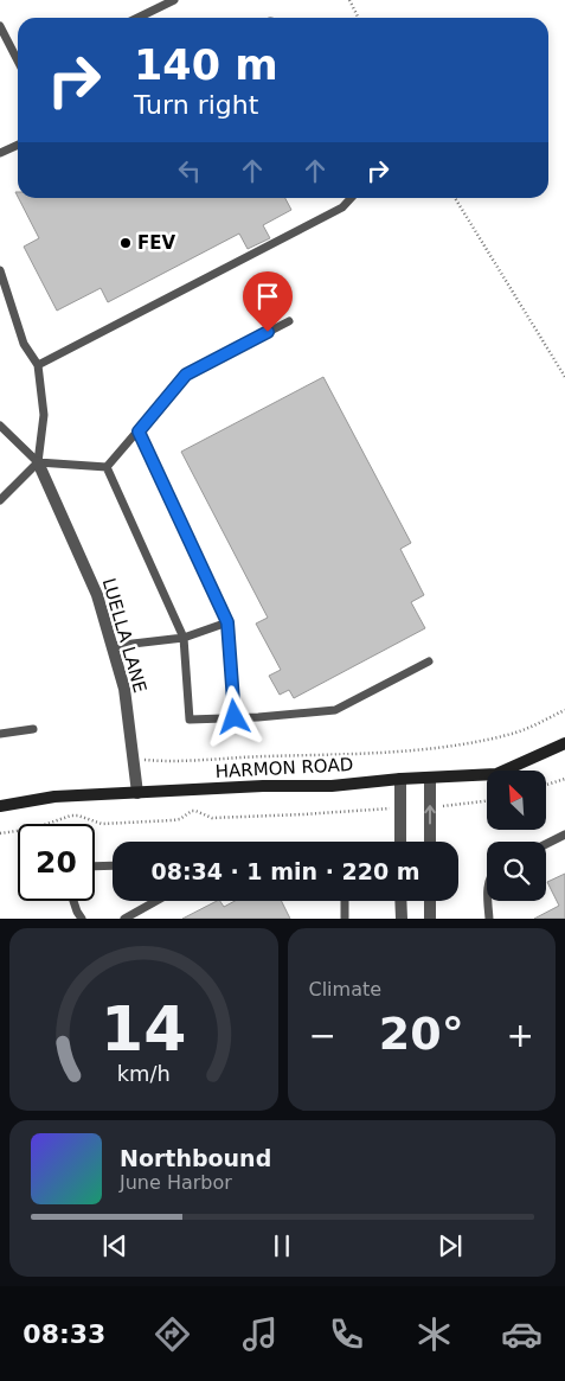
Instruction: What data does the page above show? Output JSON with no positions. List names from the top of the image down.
{
  "streets": {
    "street": ["LUELLA LANE", "HARMON ROAD"]
  },
  "crossings": [
    ["LUELLA LANE", "HARMON ROAD"]
  ],
  "places": ["FEV"],
  "north": "top left",
  "page": {
    "turn": ["140 m", "Turn right"],
    "limit": "20",
    "trip": "08:34 · 1 min · 220 m",
    "tile": "Climate",
    "heat": ["−", "20°", "+"],
    "song": ["Northbound", "June Harbor"],
    "tabs": "08:33",
    "gauge": ["14", "km/h"]
  }
}
